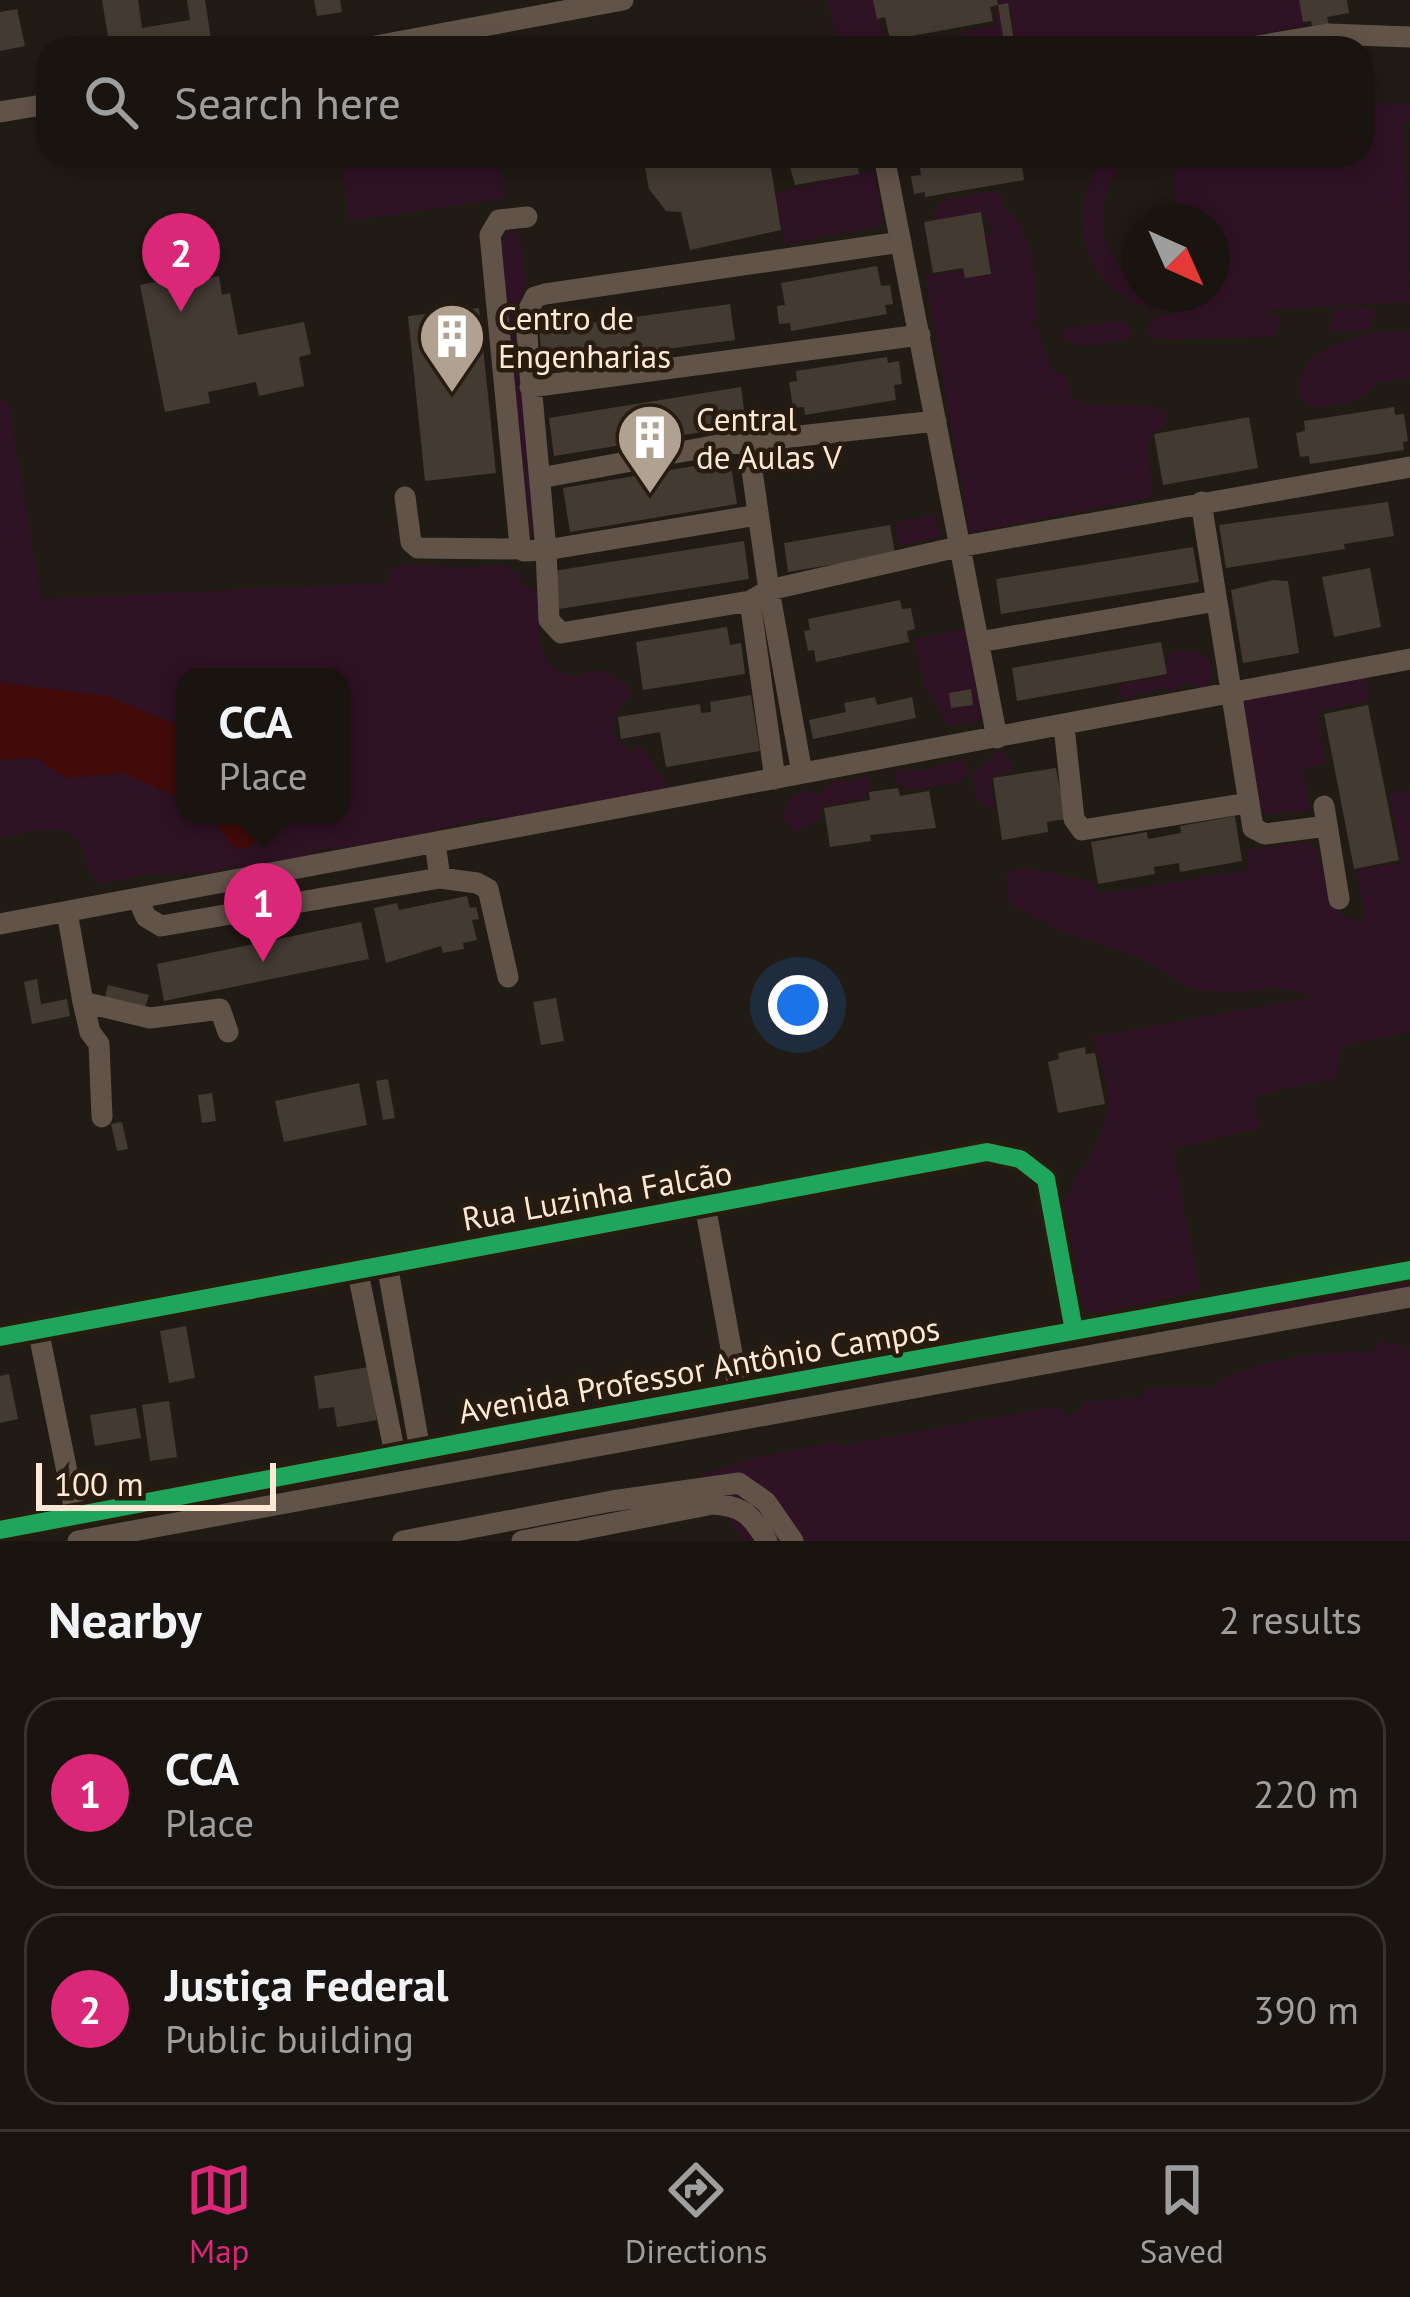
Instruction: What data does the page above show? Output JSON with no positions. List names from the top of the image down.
{
  "streets": {
    "street": ["Rua Luzinha Falcão", "Avenida Professor Antônio Campos"]
  },
  "crossings": [
    ["Rua Luzinha Falcão", "Avenida Professor Antônio Campos"]
  ],
  "places": {
    "building": ["Centro de Engenharias", "Central de Aulas V"]
  },
  "scale_bar": "100 m",
  "north": "bottom right",
  "page": {
    "search": "Search here",
    "pins": ["2", "1"],
    "popup": ["CCA", "Place"],
    "scale": "100 m",
    "heading": ["Nearby", "2 results"],
    "list": [
      {
        "mark": "1",
        "name": "CCA",
        "note": "Place",
        "value": "220 m"
      },
      {
        "mark": "2",
        "name": "Justiça Federal",
        "note": "Public building",
        "value": "390 m"
      }
    ],
    "nav": ["Map", "Directions", "Saved"]
  }
}
